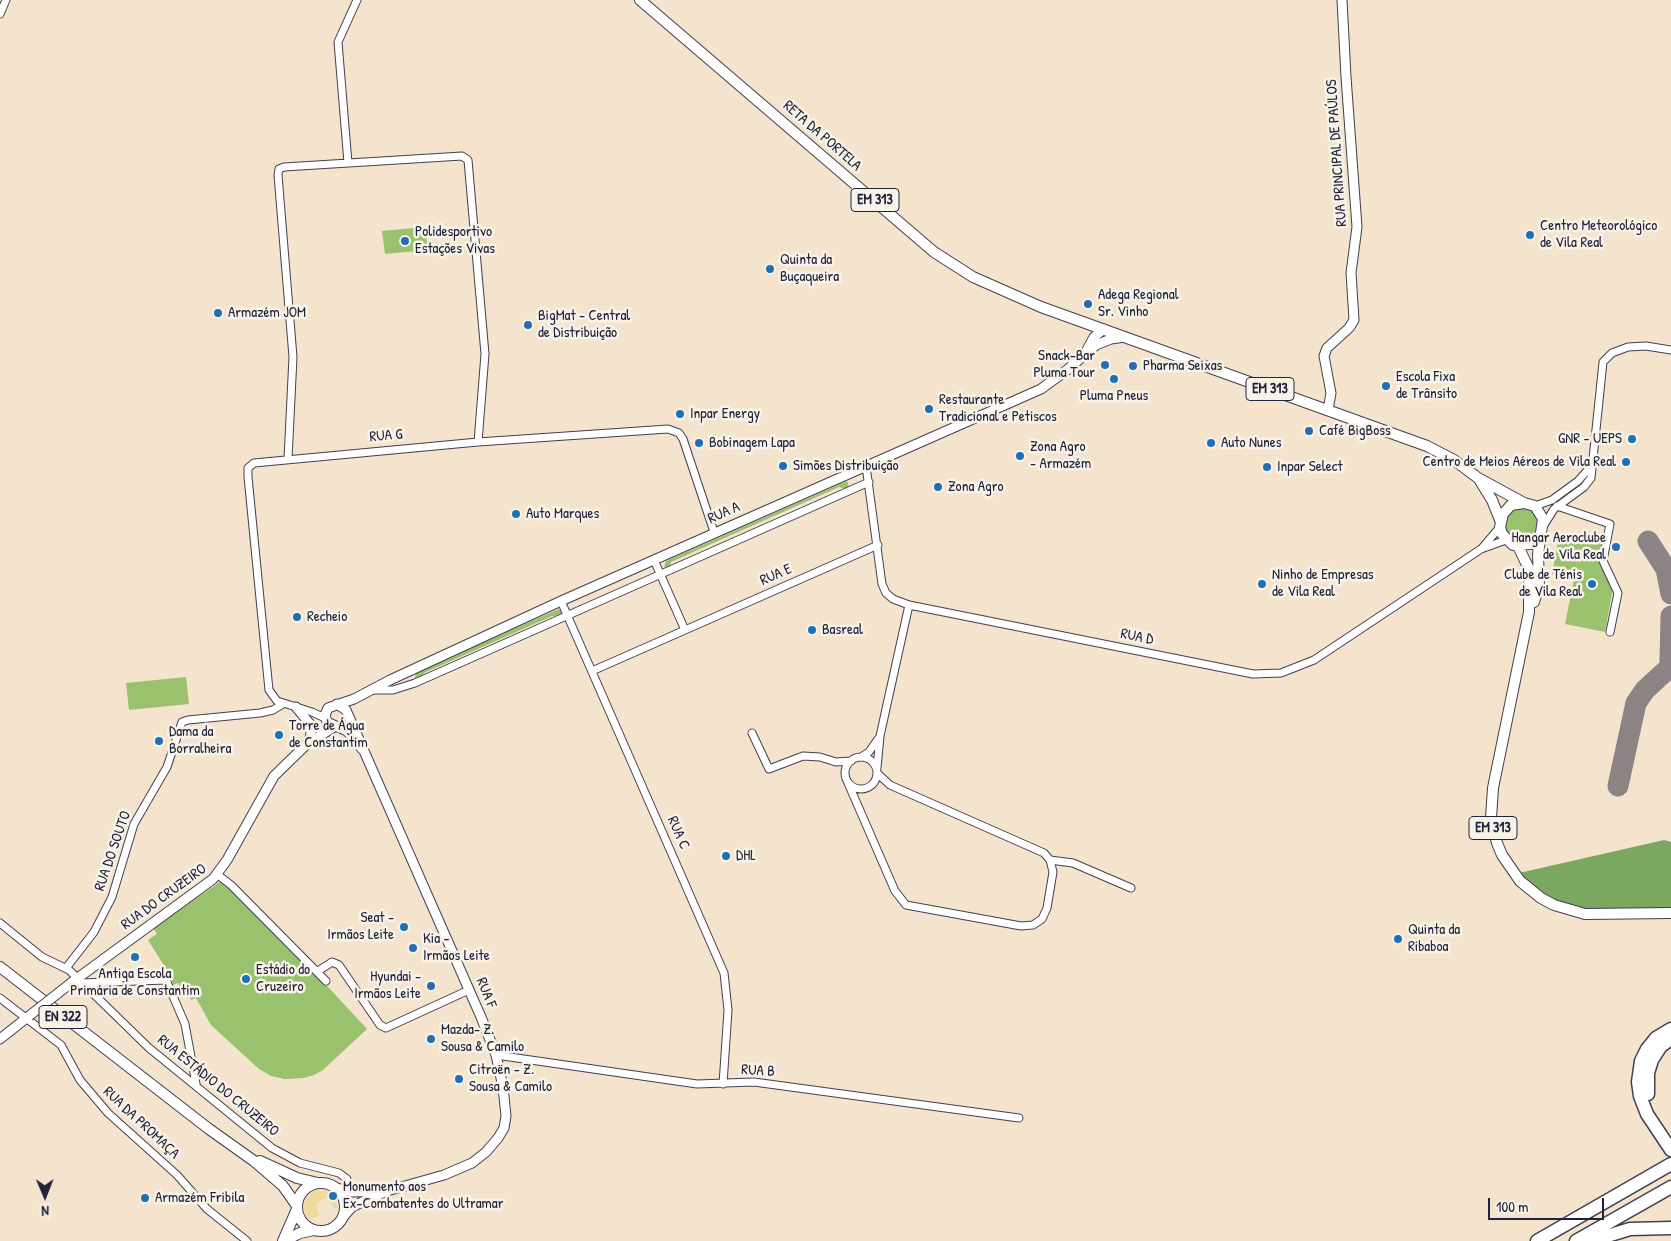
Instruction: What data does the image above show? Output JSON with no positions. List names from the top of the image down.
{
  "streets": {
    "main road": ["RETA DA PORTELA", "EM 313", "EN 322"],
    "street": [
      "RUA PRINCIPAL DE PAÚLOS",
      "RUA G",
      "RUA A",
      "RUA E",
      "RUA D",
      "RUA C",
      "RUA DO SOUTO",
      "RUA DO CRUZEIRO",
      "RUA F",
      "RUA B",
      "RUA ESTÁDIO DO CRUZEIRO",
      "RUA DA PROMAÇA"
    ]
  },
  "crossings": [
    ["RETA DA PORTELA", "EM 313"],
    ["RUA PRINCIPAL DE PAÚLOS", "EM 313"],
    ["RUA G", "RUA A"],
    ["RUA G", "RUA DO SOUTO"],
    ["RUA A", "RUA D"],
    ["RUA A", "RUA C"],
    ["RUA A", "RUA F"],
    ["RUA E", "RUA D"],
    ["RUA E", "RUA C"],
    ["RUA C", "RUA B"],
    ["RUA DO SOUTO", "RUA ESTÁDIO DO CRUZEIRO"],
    ["RUA DO CRUZEIRO", "RUA ESTÁDIO DO CRUZEIRO"],
    ["RUA DO CRUZEIRO", "RUA DA PROMAÇA"],
    ["RUA F", "RUA B"]
  ],
  "places": [
    "Centro Meteorológico de Vila Real",
    "Polidesportivo Estações Vivas",
    "Quinta da Buçaqueira",
    "Adega Regional Sr. Vinho",
    "Armazém JOM",
    "BigMat - Central de Distribuição",
    "Snack-Bar Pluma Tour",
    "Pharma Seixas",
    "Pluma Pneus",
    "Escola Fixa de Trânsito",
    "Restaurante Tradicional e Petiscos",
    "Inpar Energy",
    "Café BigBoss",
    "GNR - UEPS",
    "Bobinagem Lapa",
    "Auto Nunes",
    "Zona Agro - Armazém",
    "Centro de Meios Aéreos de Vila Real",
    "Simões Distribuição",
    "Inpar Select",
    "Zona Agro",
    "Auto Marques",
    "Hangar Aeroclube de Vila Real",
    "Ninho de Empresas de Vila Real",
    "Clube de Ténis de Vila Real",
    "Recheio",
    "Basreal",
    "Torre de Água de Constantim",
    "Dama da Borralheira",
    "DHL",
    "Seat - Irmãos Leite",
    "Quinta da Ribaboa",
    "Kia - Irmãos Leite",
    "Antiga Escola Primária de Constantim",
    "Estádio do Cruzeiro",
    "Hyundai - Irmãos Leite",
    "Mazda- Z. Sousa & Camilo",
    "Citroën - Z. Sousa & Camilo",
    "Monumento aos Ex-Combatentes do Ultramar",
    "Armazém Fribila"
  ],
  "scale_bar": "100 m",
  "north": "bottom"
}
